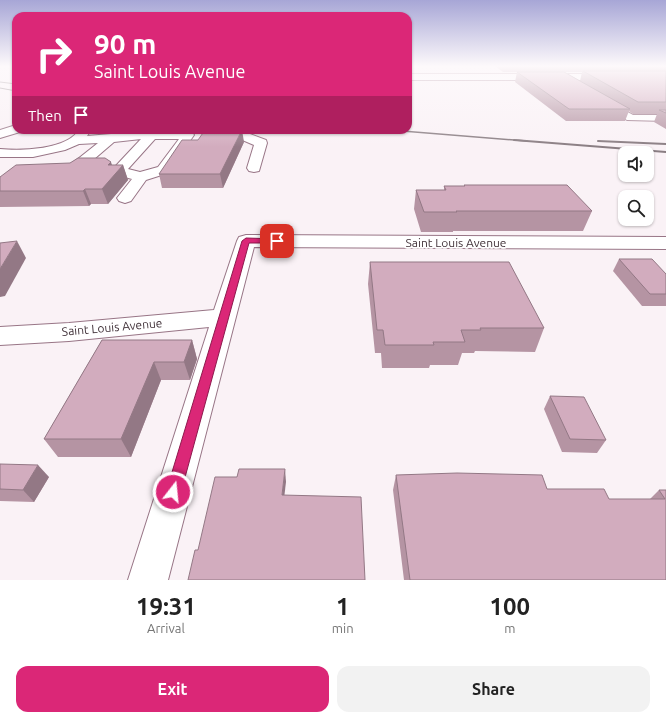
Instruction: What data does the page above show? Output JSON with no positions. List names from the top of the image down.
{
  "streets": {
    "street": ["Saint Louis Avenue"]
  },
  "page": {
    "turn": ["90 m", "Saint Louis Avenue"],
    "then": "Then",
    "eta": [
      "19:31",
      "Arrival",
      "1",
      "min",
      "100",
      "m"
    ],
    "buttons": ["Exit", "Share"]
  }
}
